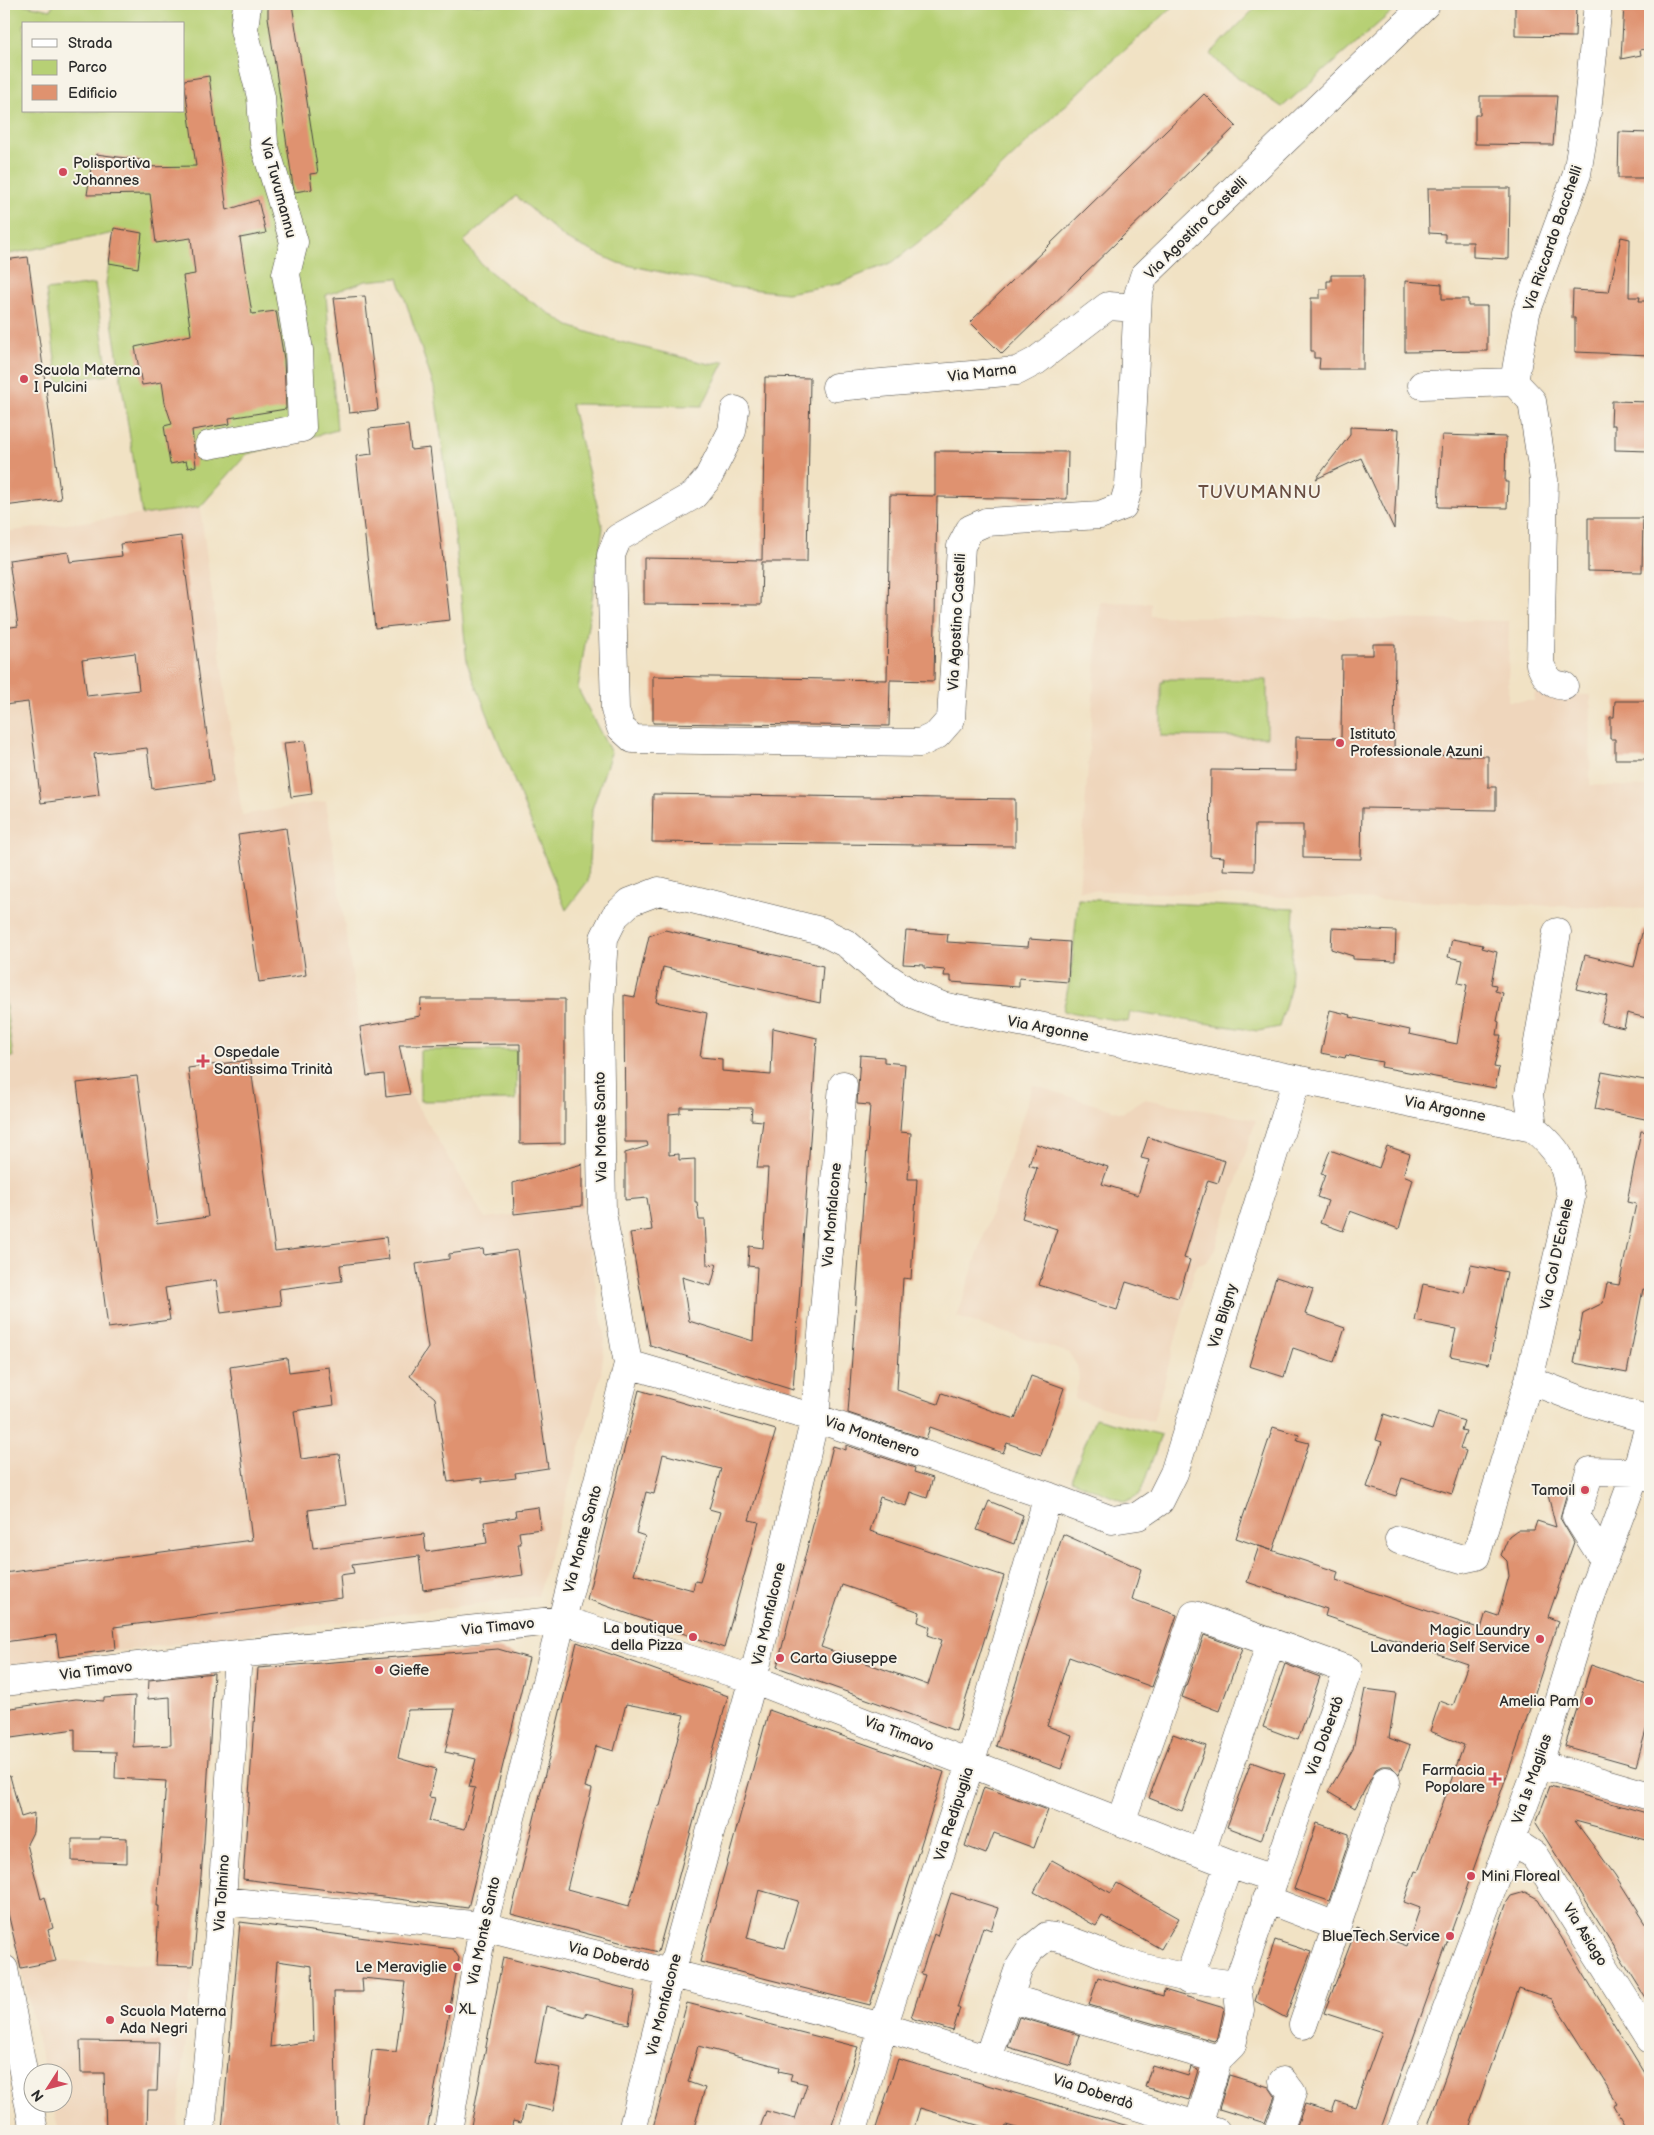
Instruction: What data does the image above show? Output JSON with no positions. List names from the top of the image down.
{
  "streets": {
    "street": [
      "Via Tuvumannu",
      "Via Agostino Castelli",
      "Via Riccardo Bacchelli",
      "Via Marna",
      "Via Argonne",
      "Via Monte Santo",
      "Via Monfalcone",
      "Via Col D'Echele",
      "Via Bligny",
      "Via Montenero",
      "Via Timavo",
      "Via Doberdò",
      "Via Is Maglias",
      "Via Redipuglia",
      "Via Tolmino",
      "Via Asiago"
    ]
  },
  "crossings": [
    ["Via Agostino Castelli", "Via Marna"],
    ["Via Argonne", "Via Monte Santo"],
    ["Via Argonne", "Via Col D'Echele"],
    ["Via Argonne", "Via Bligny"],
    ["Via Monte Santo", "Via Montenero"],
    ["Via Monte Santo", "Via Timavo"],
    ["Via Monte Santo", "Via Doberdò"],
    ["Via Monfalcone", "Via Montenero"],
    ["Via Monfalcone", "Via Timavo"],
    ["Via Monfalcone", "Via Doberdò"],
    ["Via Bligny", "Via Montenero"],
    ["Via Montenero", "Via Redipuglia"],
    ["Via Timavo", "Via Redipuglia"],
    ["Via Timavo", "Via Tolmino"],
    ["Via Doberdò", "Via Redipuglia"],
    ["Via Doberdò", "Via Tolmino"],
    ["Via Is Maglias", "Via Asiago"]
  ],
  "districts": ["TUVUMANNU"],
  "places": {
    "other": [
      "Polisportiva Johannes",
      "Scuola Materna I Pulcini",
      "Istituto Professionale Azuni",
      "Tamoil",
      "La boutique della Pizza",
      "Magic Laundry Lavanderia Self Service",
      "Carta Giuseppe",
      "Gieffe",
      "Amelia Pam",
      "Mini Floreal",
      "BlueTech Service",
      "Le Meraviglie",
      "XL",
      "Scuola Materna Ada Negri"
    ],
    "health": ["Ospedale Santissima Trinità", "Farmacia Popolare"]
  },
  "legend": ["Strada", "Parco", "Edificio"],
  "north": "bottom left"
}
